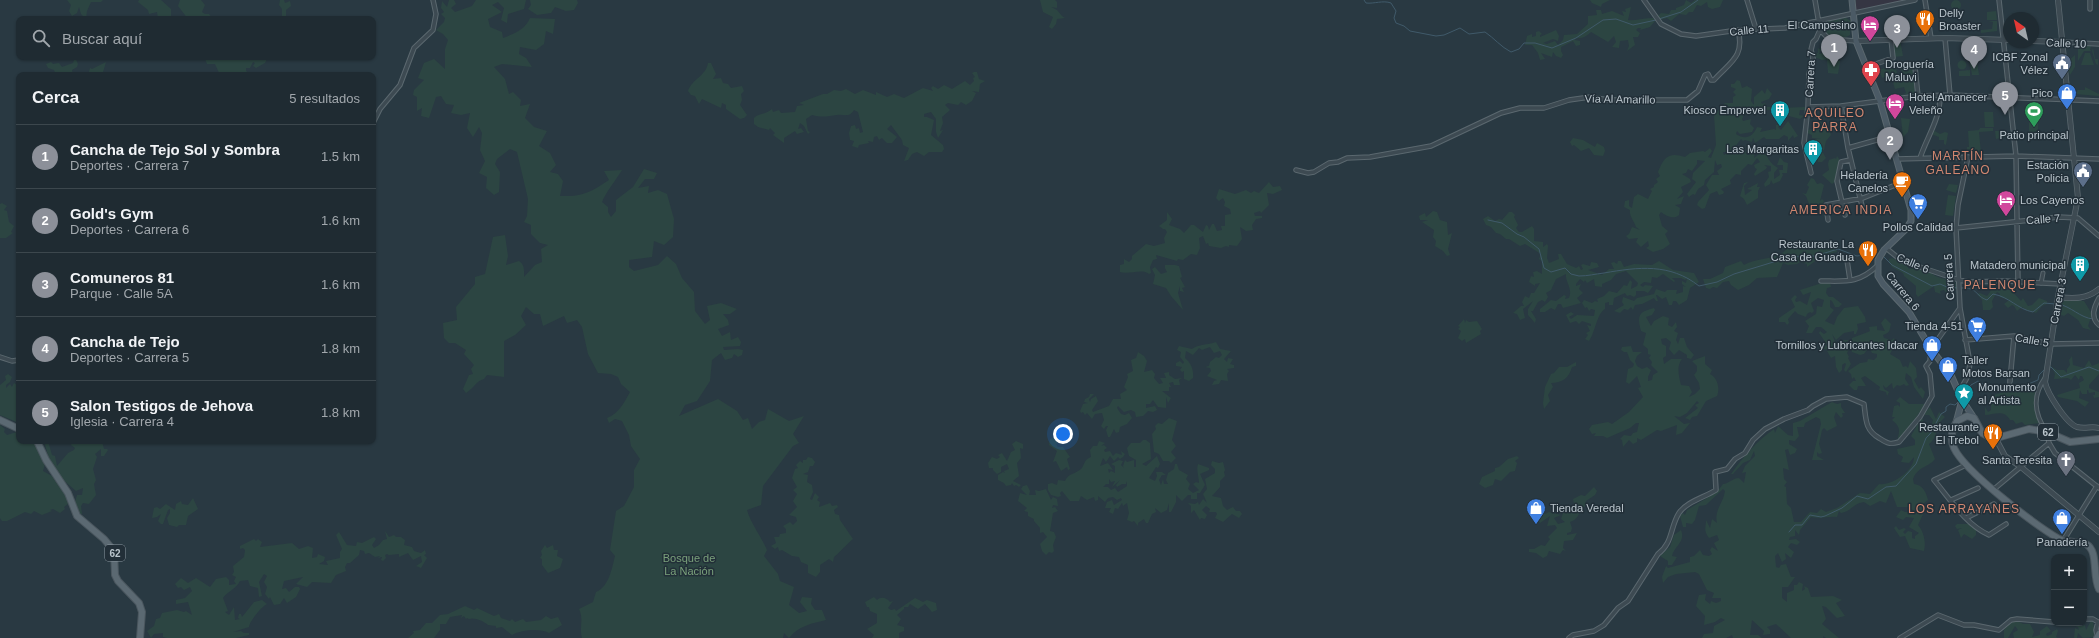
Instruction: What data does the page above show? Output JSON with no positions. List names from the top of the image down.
{
  "streets": {
    "main road": ["Carrera 6", "62"],
    "street": [
      "Calle 11",
      "Calle 10",
      "Carrera 7",
      "Vía Al Amarillo",
      "Calle 7",
      "Calle 6",
      "Carrera 5",
      "Carrera 3",
      "Calle 5"
    ]
  },
  "crossings": [
    ["Calle 11", "Vía Al Amarillo"],
    ["Calle 11", "Carrera 6"],
    ["Calle 10", "Carrera 3"],
    ["Calle 7", "Carrera 5"],
    ["Calle 7", "Carrera 3"],
    ["Calle 6", "Carrera 5"],
    ["Calle 6", "Carrera 6"],
    ["Calle 6", "Carrera 3"],
    ["Carrera 5", "Carrera 6"],
    ["Carrera 5", "Calle 5"],
    ["Carrera 3", "Calle 5"]
  ],
  "districts": [
    "AQUILEO PARRA",
    "MARTÍN GALEANO",
    "AMERICA INDIA",
    "PALENQUE",
    "LOS ARRAYANES"
  ],
  "parks": ["Bosque de La Nación"],
  "places": {
    "restaurant": ["Delly Broaster", "Restaurante La Casa de Guadua", "Restaurante El Trebol"],
    "hotel": ["El Campesino", "Hotel Amanecer Veleño", "Los Cayenos"],
    "public building": ["ICBF Zonal Vélez", "Estación Policia"],
    "pharmacy": ["Droguería Maluvi"],
    "shop": [
      "Pico",
      "Tornillos y Lubricantes Idacar",
      "Taller Motos Barsan",
      "Tienda Veredal",
      "Panadería"
    ],
    "building": ["Kiosco Emprevel", "Las Margaritas", "Matadero municipal"],
    "sports": ["Patio principal"],
    "cafe": ["Heladería Canelos"],
    "supermarket": ["Pollos Calidad", "Tienda 4-51"],
    "place": ["Monumento al Artista"],
    "church": ["Santa Teresita"]
  },
  "north": "top left",
  "page": {
    "pins": [
      "3",
      "1",
      "4",
      "5",
      "2"
    ],
    "search": "Buscar aquí",
    "heading": ["Cerca", "5 resultados"],
    "list": [
      {
        "mark": "1",
        "name": "Cancha de Tejo Sol y Sombra",
        "note": "Deportes · Carrera 7",
        "value": "1.5 km"
      },
      {
        "mark": "2",
        "name": "Gold's Gym",
        "note": "Deportes · Carrera 6",
        "value": "1.6 km"
      },
      {
        "mark": "3",
        "name": "Comuneros 81",
        "note": "Parque · Calle 5A",
        "value": "1.6 km"
      },
      {
        "mark": "4",
        "name": "Cancha de Tejo",
        "note": "Deportes · Carrera 5",
        "value": "1.8 km"
      },
      {
        "mark": "5",
        "name": "Salon Testigos de Jehova",
        "note": "Iglesia · Carrera 4",
        "value": "1.8 km"
      }
    ],
    "map_buttons": ["+", "−"]
  }
}
